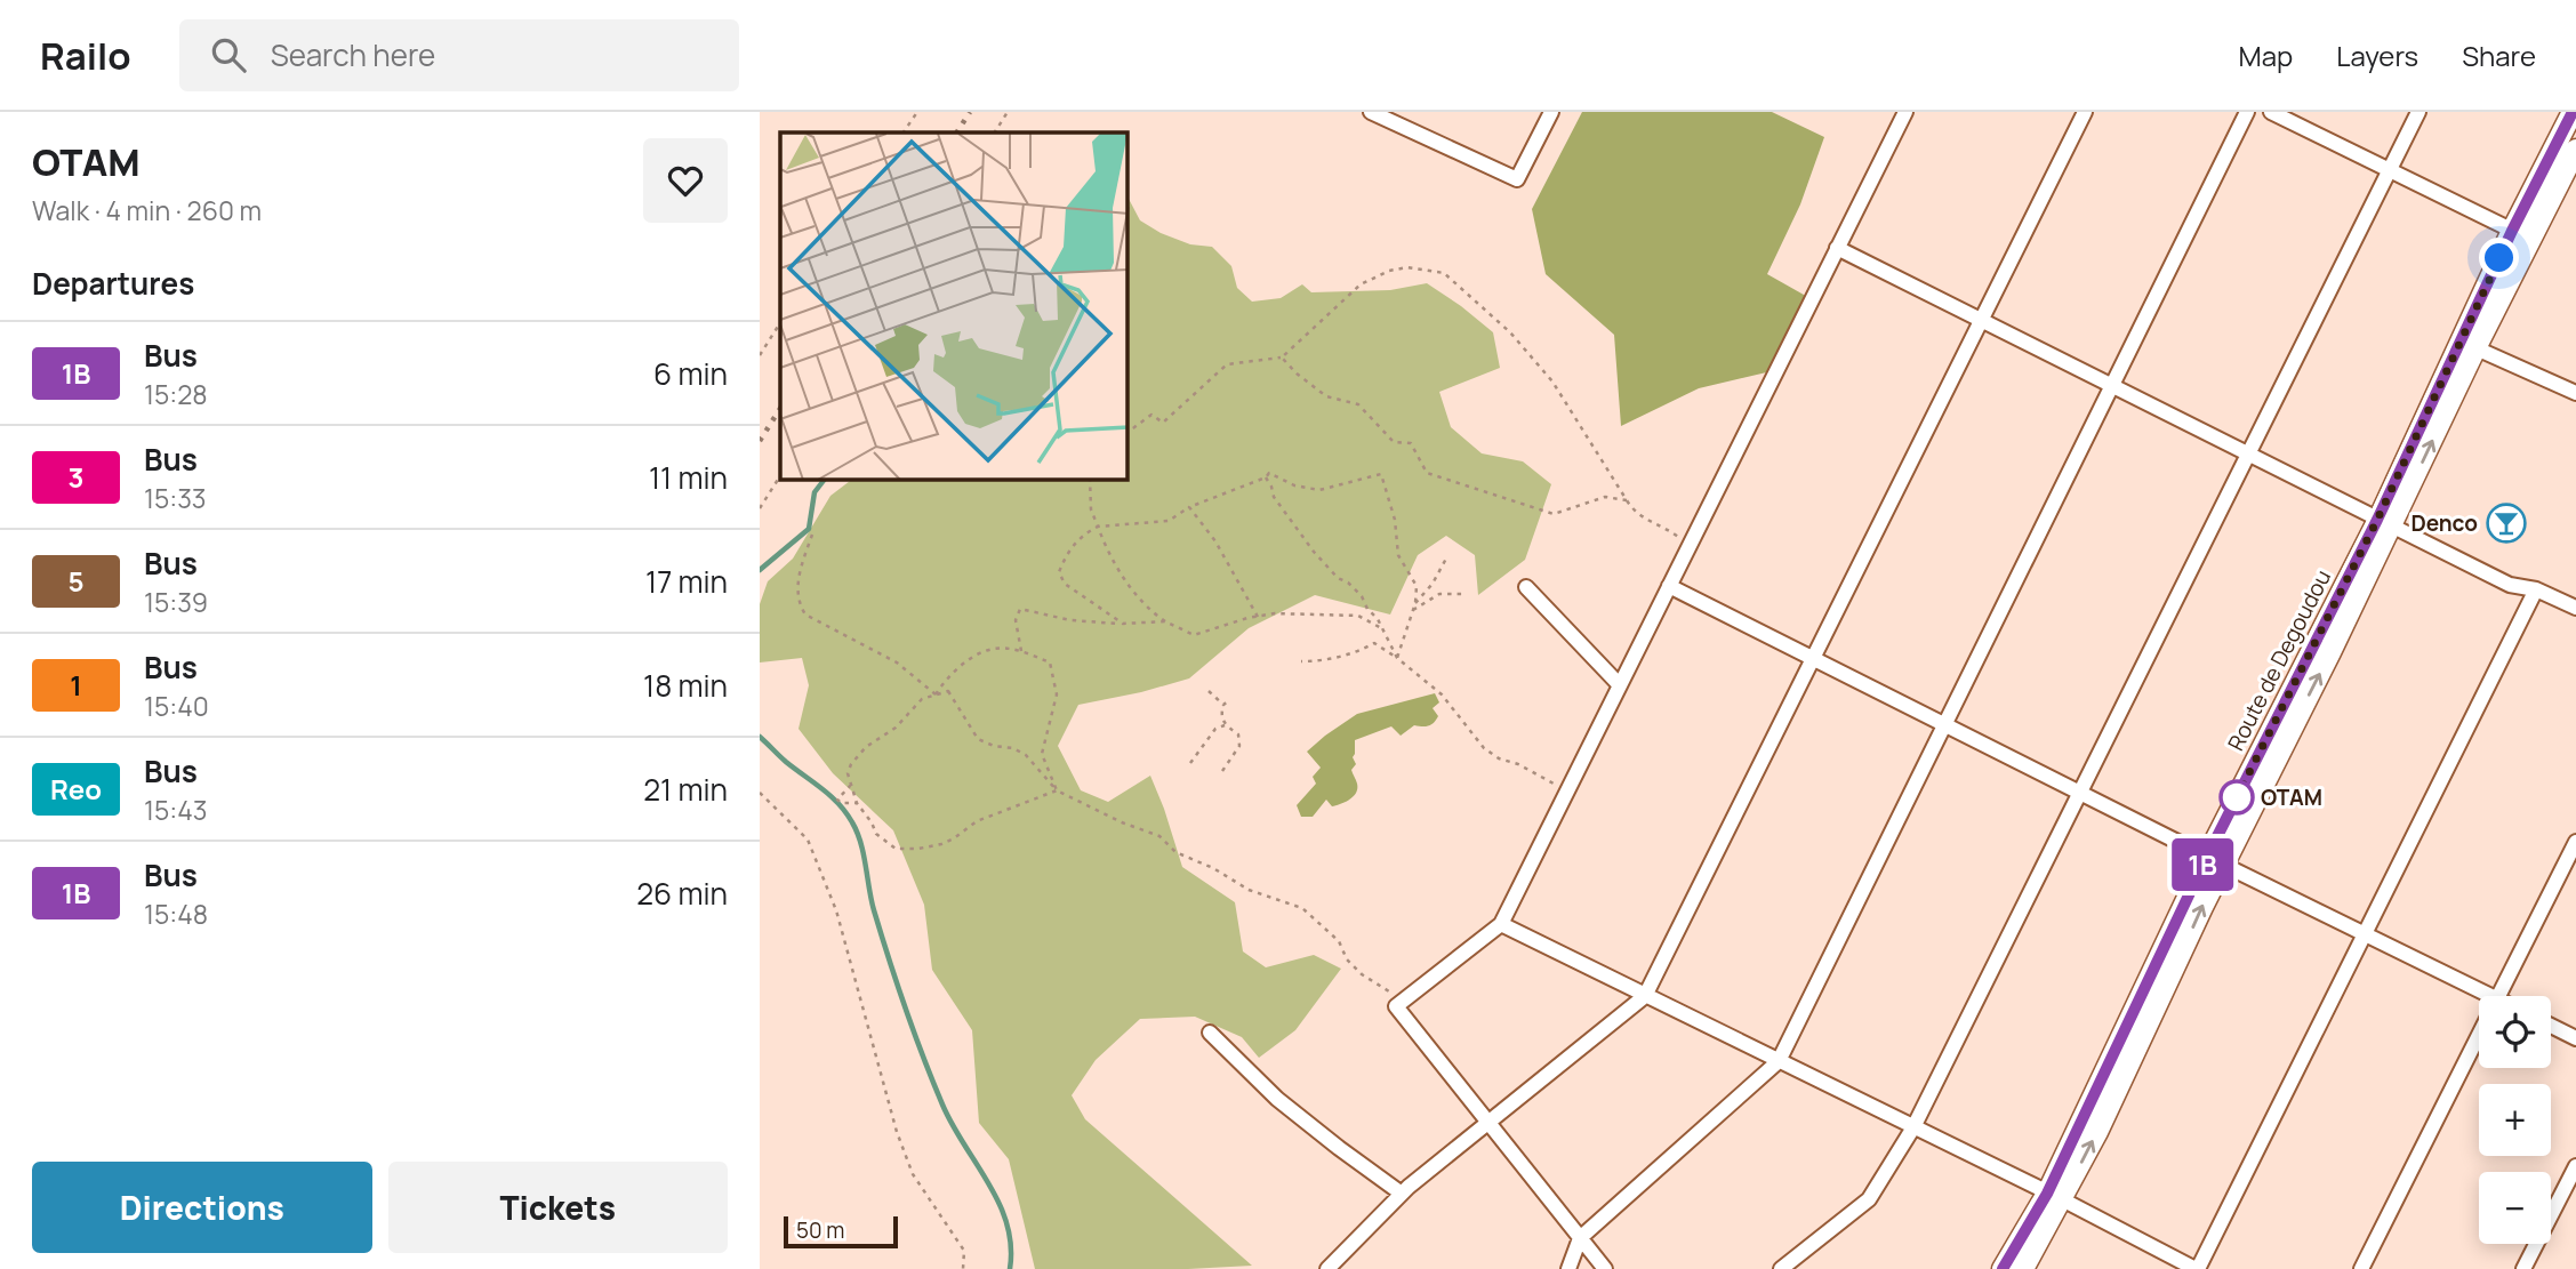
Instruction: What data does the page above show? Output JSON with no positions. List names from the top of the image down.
{
  "streets": {
    "main road": ["Route de Degoudou"]
  },
  "places": {
    "bar": ["Denco"],
    "other": ["OTAM"]
  },
  "lines": ["bus line 1B"],
  "scale_bar": "50 m",
  "page": {
    "header": "Railo",
    "search": "Search here",
    "nav": ["Map", "Layers", "Share"],
    "heading": [
      ["OTAM", "Walk · 4 min · 260 m"],
      "Departures"
    ],
    "on_map": "1B",
    "list": [
      {
        "mark": "1B",
        "name": "Bus",
        "note": "15:28",
        "value": "6 min"
      },
      {
        "mark": "3",
        "name": "Bus",
        "note": "15:33",
        "value": "11 min"
      },
      {
        "mark": "5",
        "name": "Bus",
        "note": "15:39",
        "value": "17 min"
      },
      {
        "mark": "1",
        "name": "Bus",
        "note": "15:40",
        "value": "18 min"
      },
      {
        "mark": "Reo",
        "name": "Bus",
        "note": "15:43",
        "value": "21 min"
      },
      {
        "mark": "1B",
        "name": "Bus",
        "note": "15:48",
        "value": "26 min"
      }
    ],
    "map_buttons": ["+", "−"],
    "buttons": ["Directions", "Tickets"],
    "scale": "50 m"
  }
}
